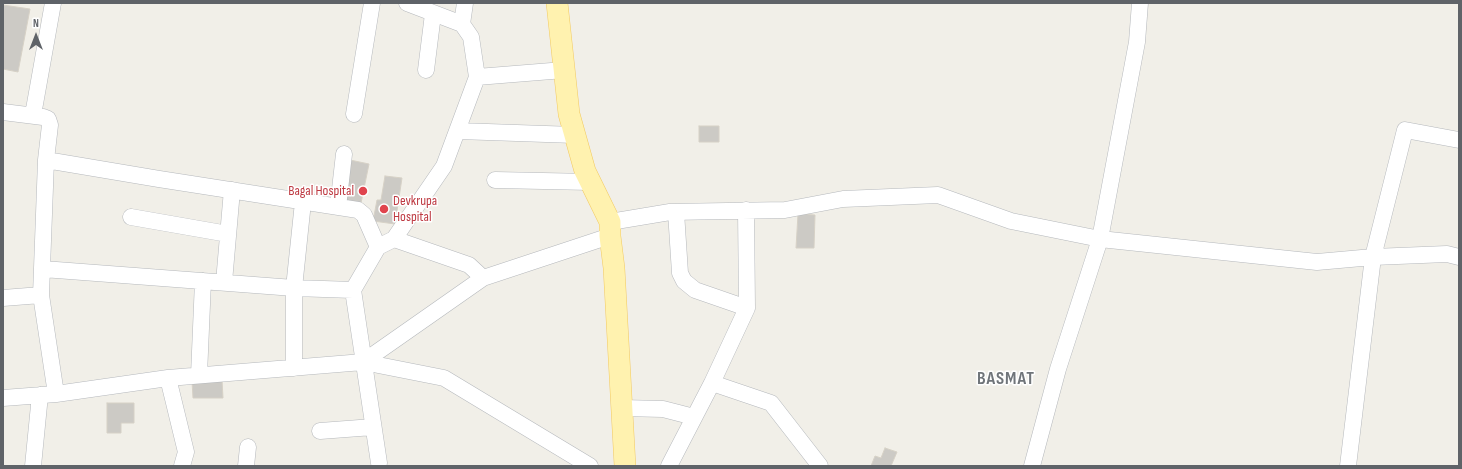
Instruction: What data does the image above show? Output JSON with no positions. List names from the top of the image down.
{
  "districts": ["BASMAT"],
  "places": ["Bagal Hospital", "Devkrupa Hospital"],
  "north": "top"
}
